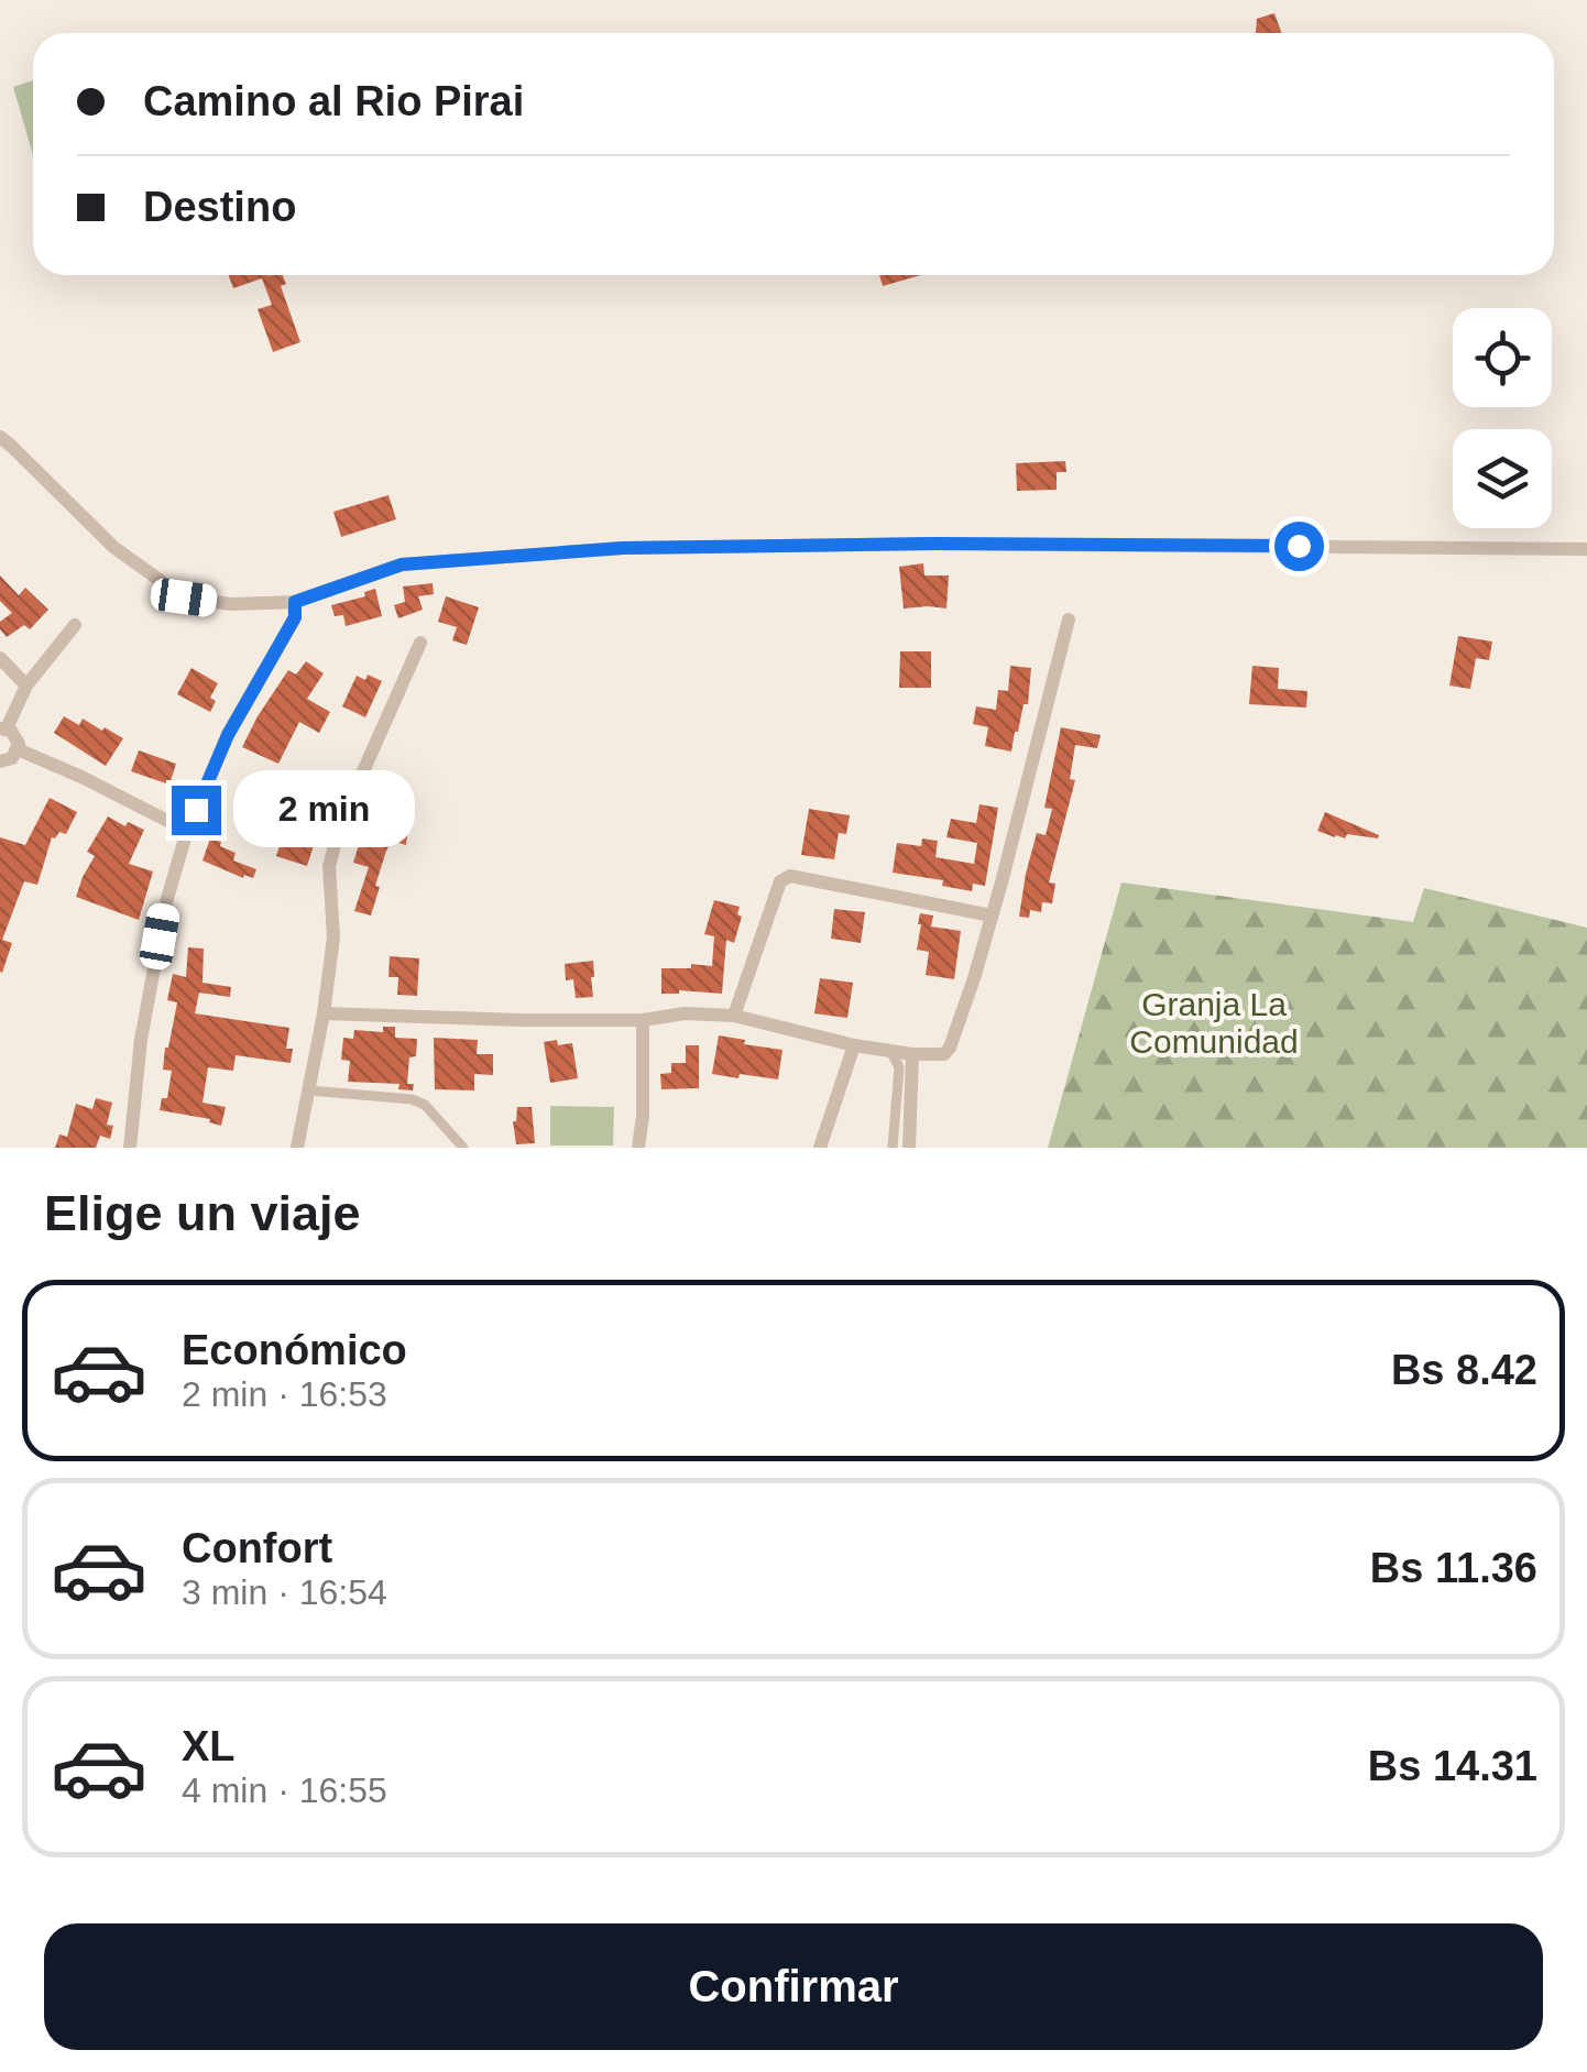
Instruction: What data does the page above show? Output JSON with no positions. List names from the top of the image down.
{
  "parks": ["Granja La Comunidad"],
  "page": {
    "banner": ["Camino al Rio Pirai", "Destino"],
    "bubble": "2 min",
    "heading": "Elige un viaje",
    "list": [
      {
        "name": "Económico",
        "note": "2 min · 16:53",
        "value": "Bs 8.42"
      },
      {
        "name": "Confort",
        "note": "3 min · 16:54",
        "value": "Bs 11.36"
      },
      {
        "name": "XL",
        "note": "4 min · 16:55",
        "value": "Bs 14.31"
      }
    ],
    "buttons": "Confirmar"
  }
}
